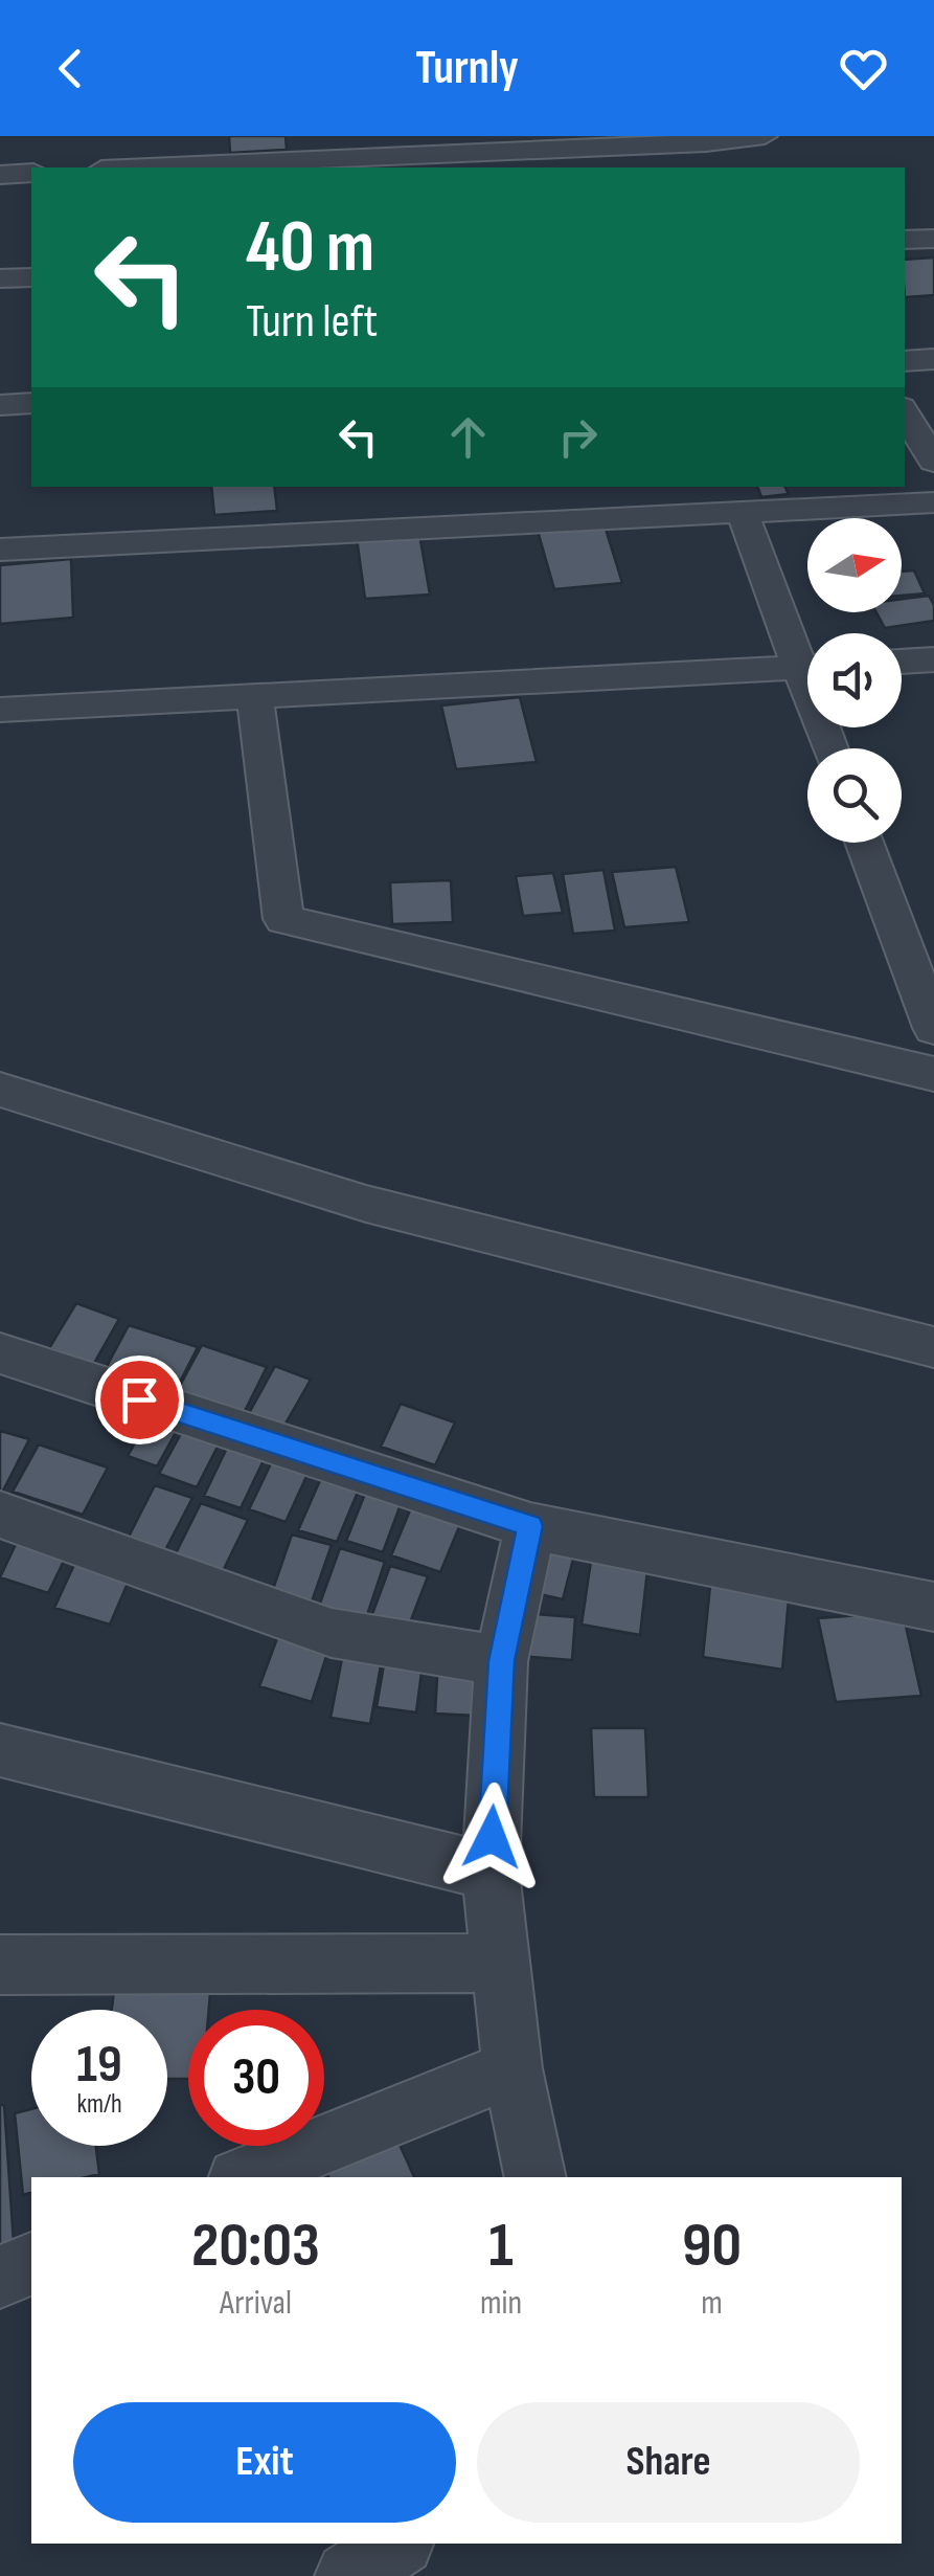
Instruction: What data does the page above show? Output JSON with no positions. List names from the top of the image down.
{
  "north": "right",
  "page": {
    "header": "Turnly",
    "turn": ["40 m", "Turn left"],
    "speed": "19 km/h",
    "limit": "30",
    "eta": [
      "20:03",
      "Arrival",
      "1",
      "min",
      "90",
      "m"
    ],
    "buttons": ["Exit", "Share"]
  }
}
